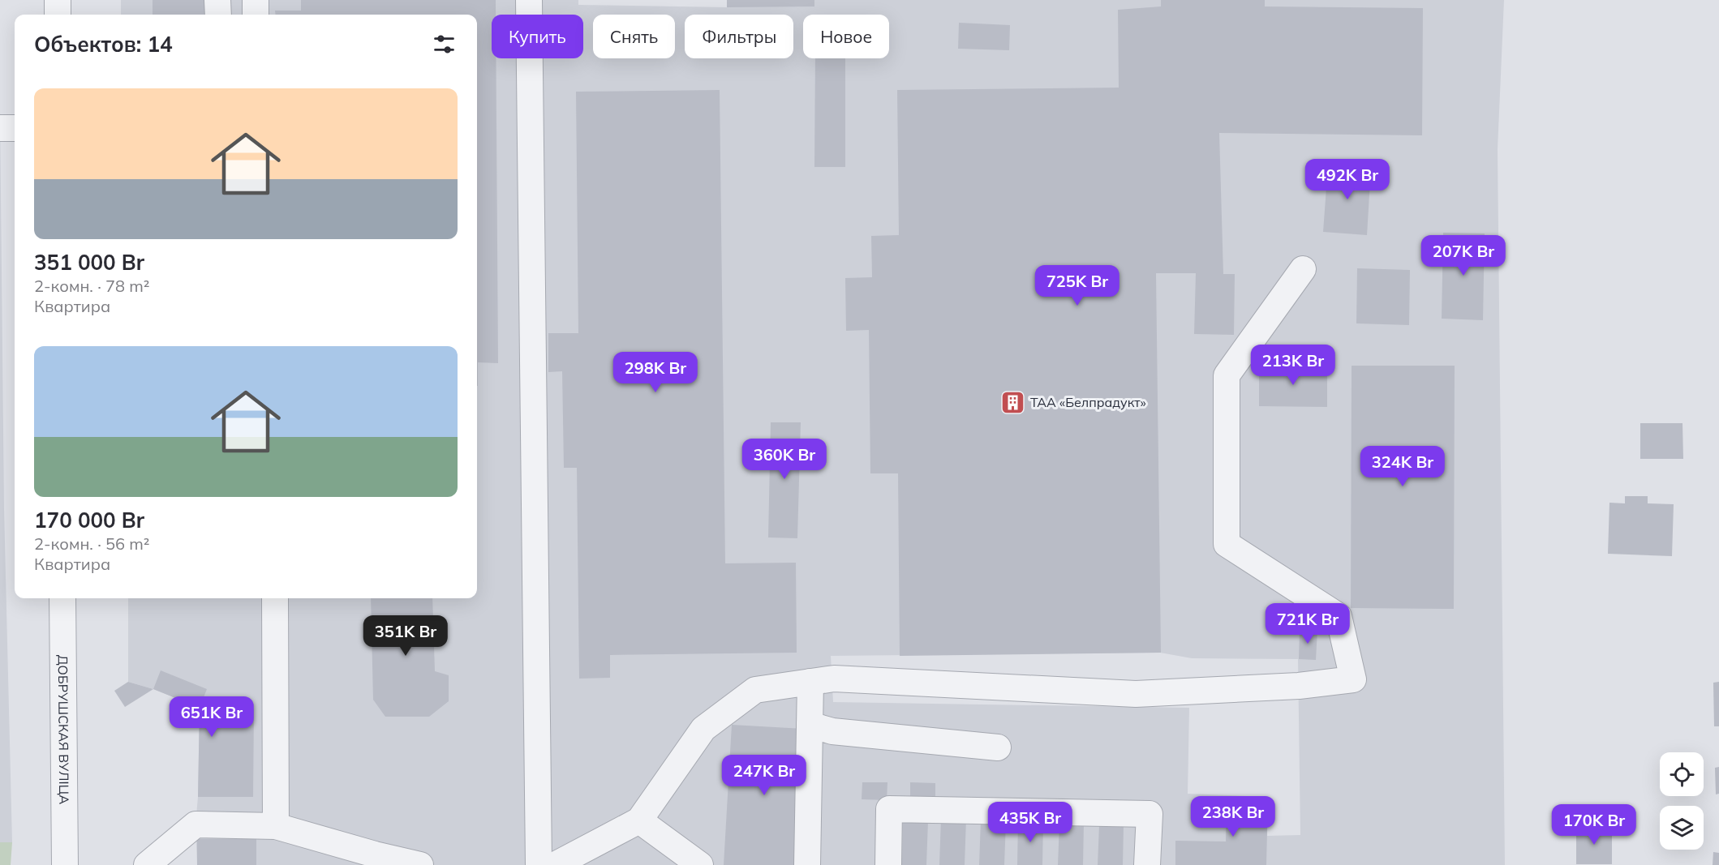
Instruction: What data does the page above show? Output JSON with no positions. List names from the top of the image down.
{
  "streets": {
    "street": ["ДОБРУШСКАЯ ВУЛІЦА"]
  },
  "places": {
    "building": ["ТАА «Белпрадукт»"]
  },
  "page": {
    "chip": [
      "Купить",
      "Снять",
      "Фильтры",
      "Новое"
    ],
    "heading": "Объектов: 14",
    "list": [
      {
        "name": "351 000 Br",
        "note": "2-комн. · 78 m² · Квартира"
      },
      {
        "name": "170 000 Br",
        "note": "2-комн. · 56 m² · Квартира"
      }
    ],
    "price": [
      "492K Br",
      "207K Br",
      "725K Br",
      "213K Br",
      "298K Br",
      "360K Br",
      "324K Br",
      "721K Br",
      "351K Br",
      "651K Br",
      "247K Br",
      "238K Br",
      "435K Br",
      "170K Br"
    ]
  }
}
